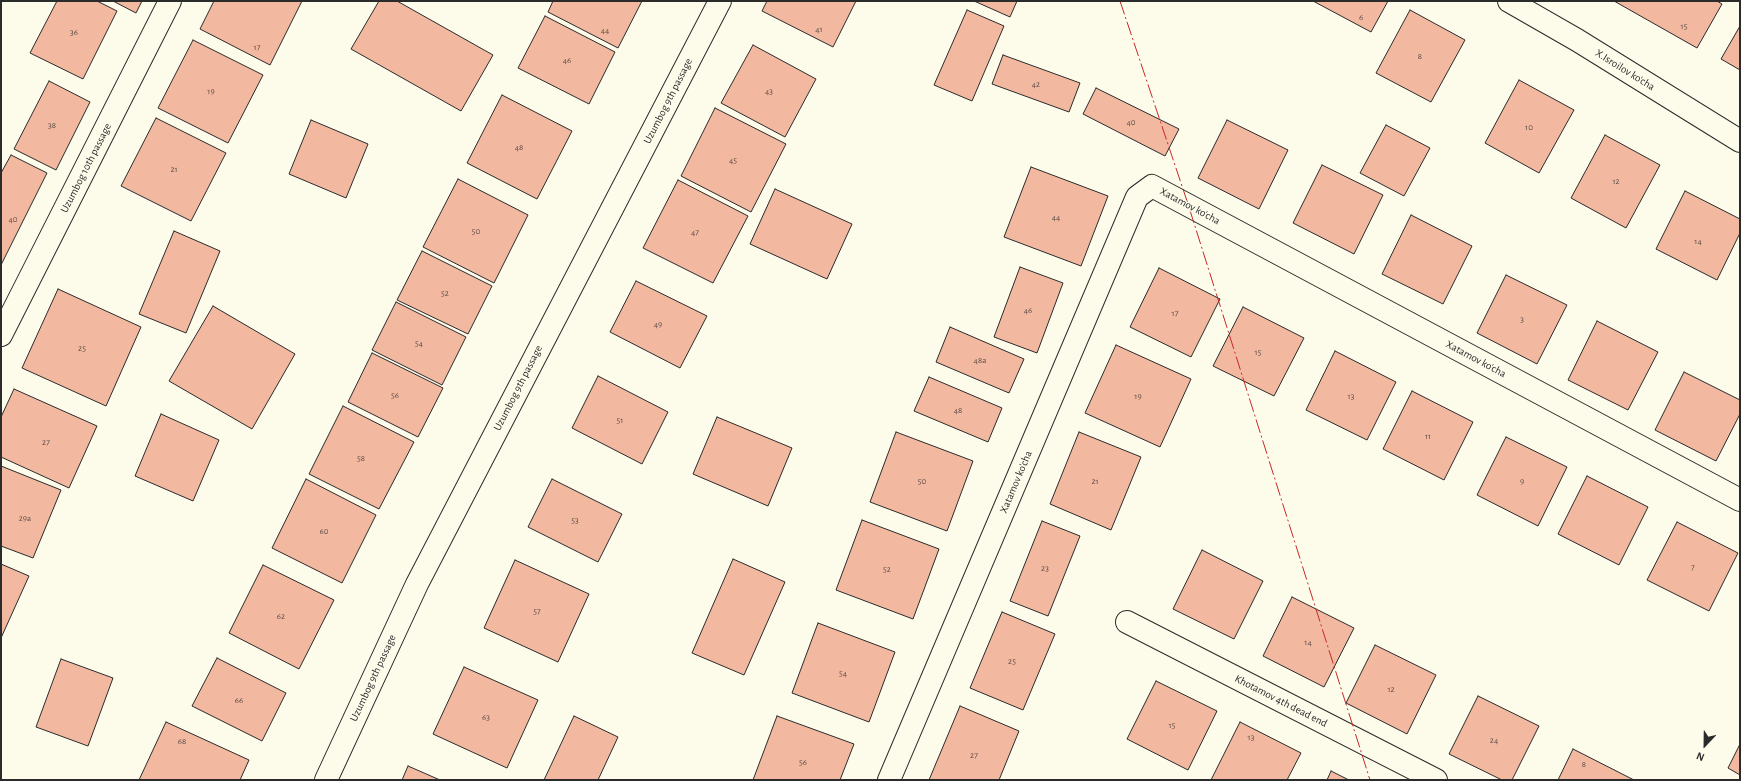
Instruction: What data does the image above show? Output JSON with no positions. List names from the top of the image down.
{
  "streets": {
    "street": [
      "X.Isroilov ko'cha",
      "Uzumbog 9th passage",
      "Uzumbog 10th passage",
      "Xatamov ko'cha",
      "Khotamov 4th dead end"
    ]
  },
  "house_numbers": [
    "6",
    "15",
    "41",
    "44",
    "36",
    "17",
    "8",
    "46",
    "42",
    "19",
    "43",
    "40",
    "38",
    "10",
    "48",
    "45",
    "21",
    "12",
    "44",
    "40",
    "50",
    "47",
    "14",
    "52",
    "46",
    "17",
    "3",
    "49",
    "54",
    "25",
    "15",
    "48a",
    "56",
    "19",
    "13",
    "48",
    "51",
    "11",
    "27",
    "58",
    "50",
    "21",
    "9",
    "29a",
    "53",
    "60",
    "7",
    "23",
    "52",
    "57",
    "62",
    "14",
    "25",
    "54",
    "12",
    "66",
    "63",
    "15",
    "13",
    "24",
    "68",
    "27",
    "56",
    "8"
  ],
  "north": "bottom"
}
